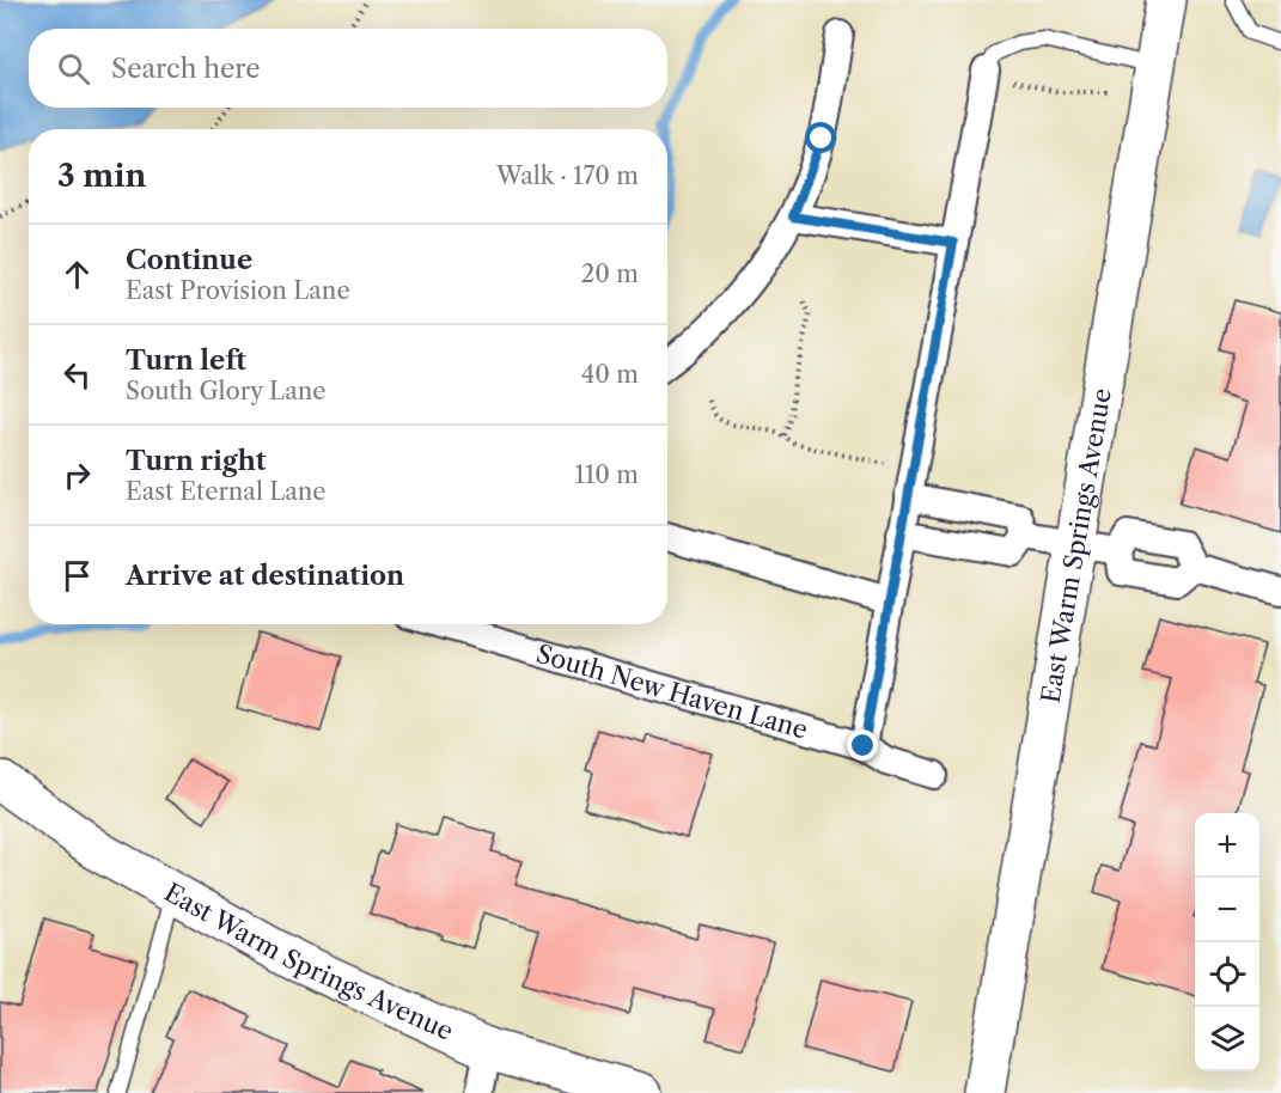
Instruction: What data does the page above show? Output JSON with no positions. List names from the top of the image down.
{
  "streets": {
    "street": ["East Warm Springs Avenue", "South New Haven Lane"]
  },
  "page": {
    "search": "Search here",
    "heading": ["3 min", "Walk · 170 m"],
    "list": [
      ["Continue", "East Provision Lane", "20 m"],
      ["Turn left", "South Glory Lane", "40 m"],
      ["Turn right", "East Eternal Lane", "110 m"],
      "Arrive at destination"
    ],
    "map_buttons": ["+", "−"]
  }
}
